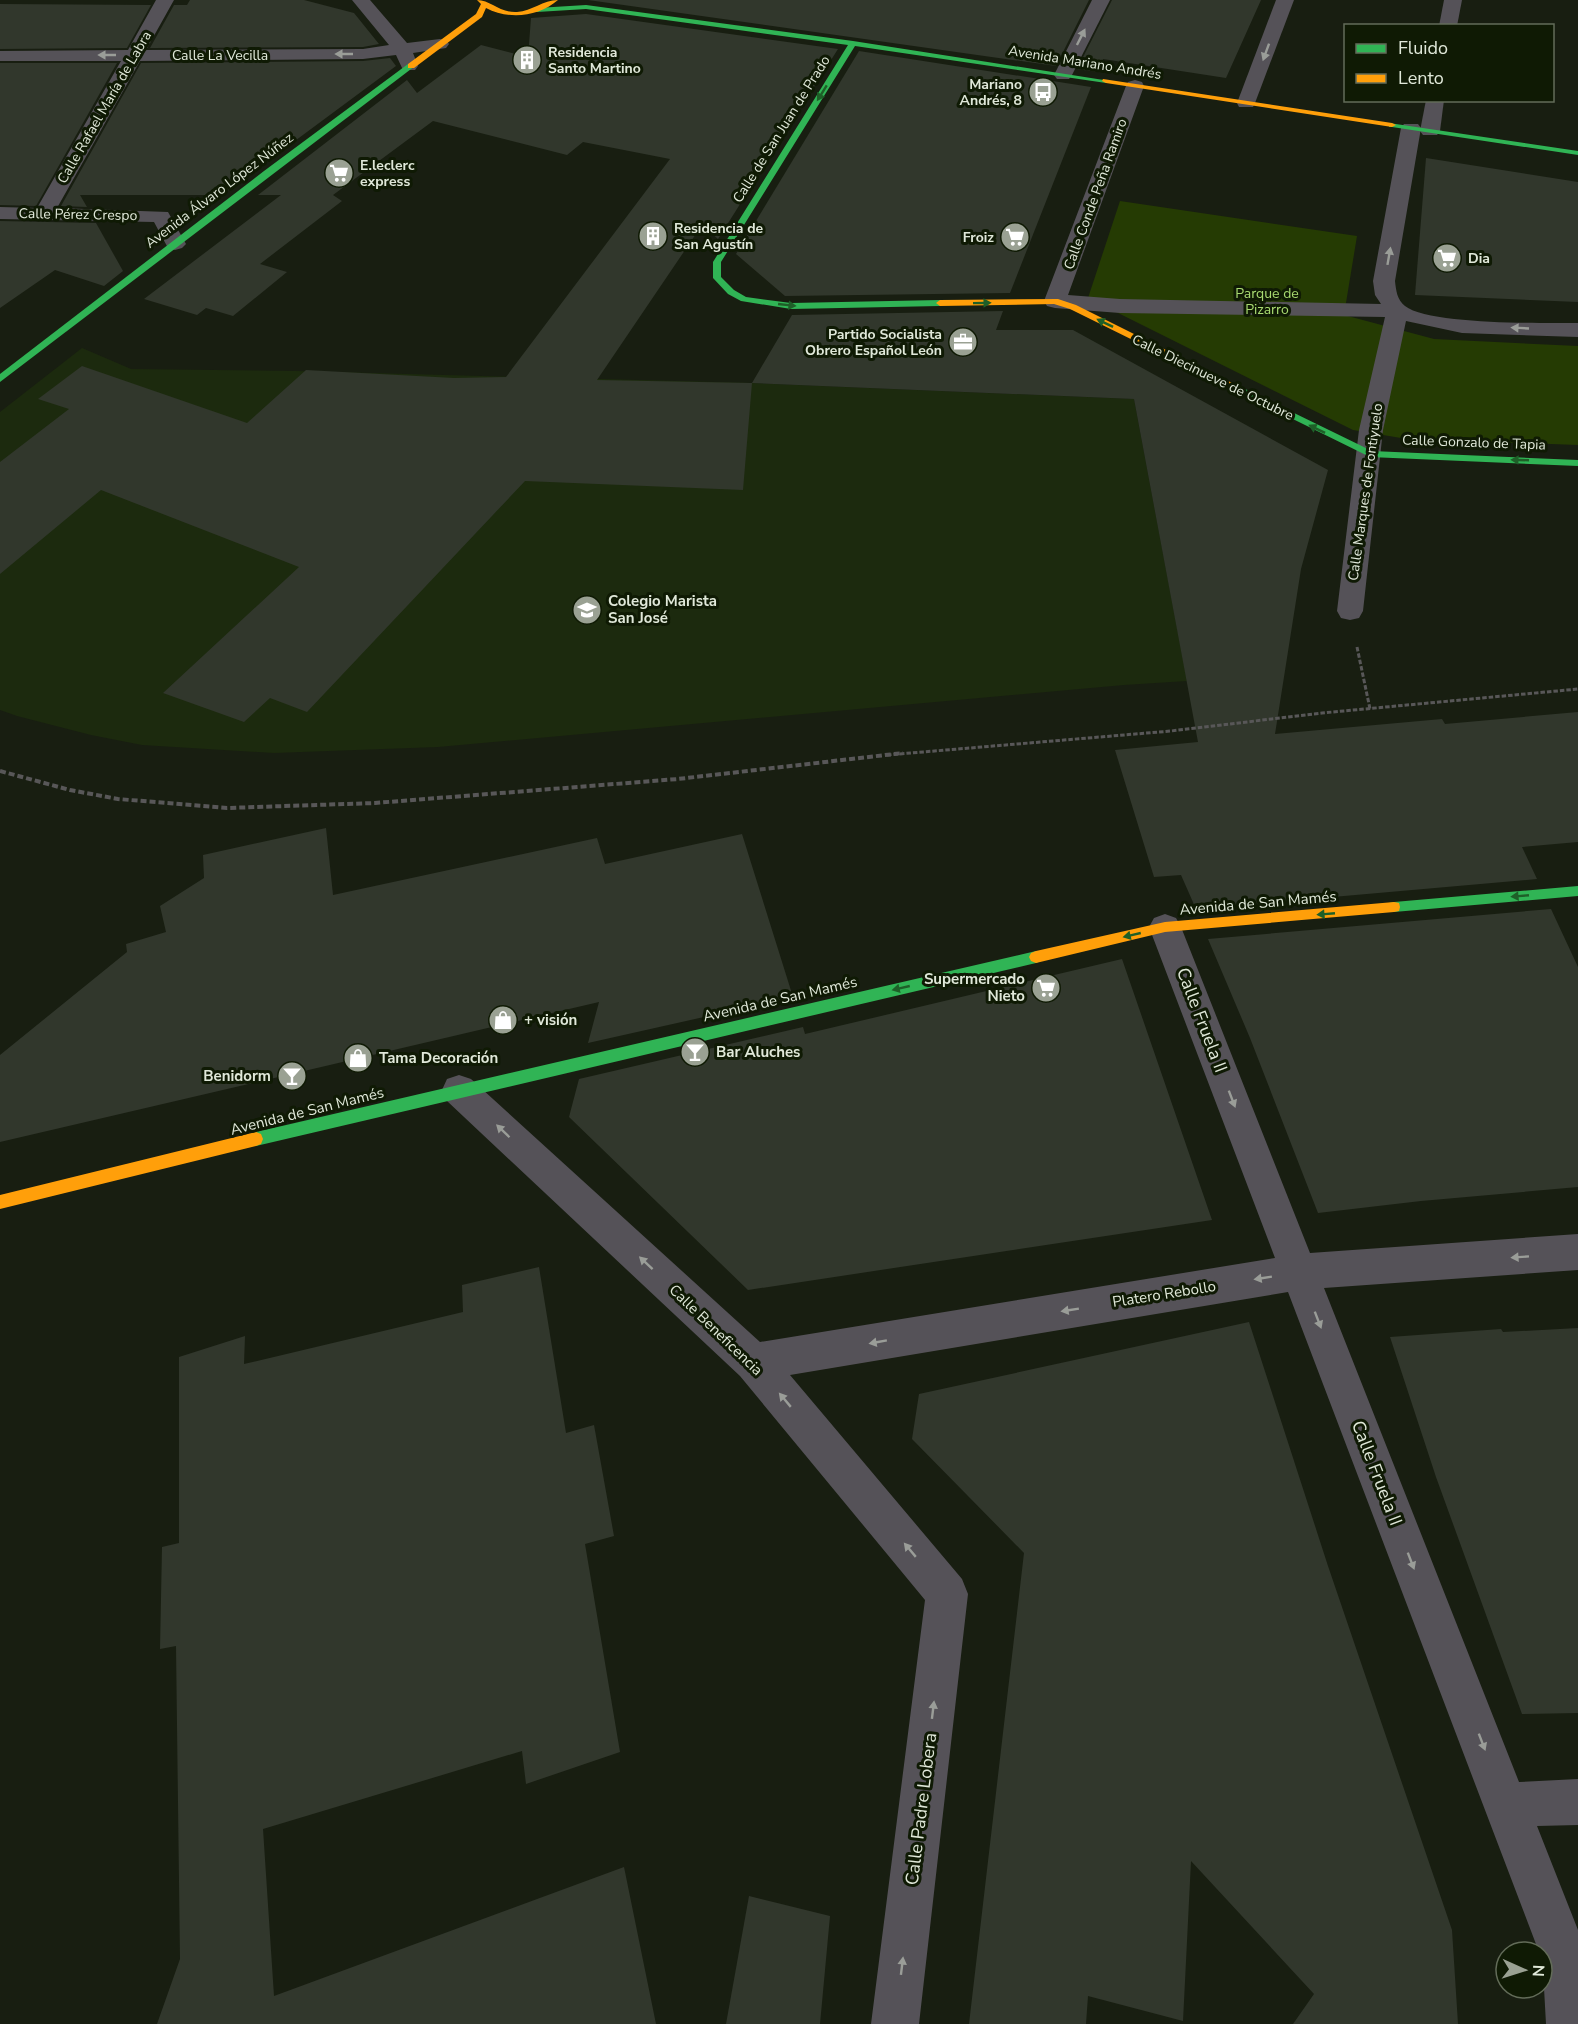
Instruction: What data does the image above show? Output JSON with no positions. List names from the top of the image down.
{
  "streets": {
    "street": [
      "Calle La Vecilla",
      "Avenida Mariano Andrés",
      "Calle Rafael María de Labra",
      "Calle de San Juan de Prado",
      "Avenida Álvaro López Núñez",
      "Calle Conde Peña Ramiro",
      "Calle Pérez Crespo",
      "Calle Diecinueve de Octubre",
      "Calle Gonzalo de Tapia",
      "Calle Marques de Fontiyuelo",
      "Avenida de San Mamés",
      "Calle Fruela II",
      "Platero Rebollo",
      "Calle Beneficencia",
      "Calle Padre Lobera"
    ]
  },
  "crossings": [
    ["Calle La Vecilla", "Calle Rafael María de Labra"],
    ["Calle La Vecilla", "Avenida Álvaro López Núñez"],
    ["Avenida Mariano Andrés", "Calle de San Juan de Prado"],
    ["Avenida Mariano Andrés", "Calle Conde Peña Ramiro"],
    ["Calle Rafael María de Labra", "Calle Pérez Crespo"],
    ["Calle de San Juan de Prado", "Calle Diecinueve de Octubre"],
    ["Avenida Álvaro López Núñez", "Calle Pérez Crespo"],
    ["Calle Conde Peña Ramiro", "Calle Diecinueve de Octubre"],
    ["Calle Diecinueve de Octubre", "Calle Gonzalo de Tapia"],
    ["Calle Diecinueve de Octubre", "Calle Marques de Fontiyuelo"],
    ["Calle Gonzalo de Tapia", "Calle Marques de Fontiyuelo"],
    ["Avenida de San Mamés", "Calle Fruela II"],
    ["Avenida de San Mamés", "Calle Beneficencia"],
    ["Calle Fruela II", "Platero Rebollo"],
    ["Platero Rebollo", "Calle Beneficencia"],
    ["Calle Beneficencia", "Calle Padre Lobera"]
  ],
  "one_way": [
    "Calle La Vecilla",
    "Calle de San Juan de Prado",
    "Calle Gonzalo de Tapia",
    "Avenida de San Mamés",
    "Calle Fruela II",
    "Platero Rebollo",
    "Calle Beneficencia",
    "Calle Padre Lobera"
  ],
  "parks": ["Parque de Pizarro"],
  "places": {
    "building": ["Residencia Santo Martino", "Residencia de San Agustín"],
    "bus stop": ["Mariano Andrés, 8"],
    "supermarket": [
      "E.leclerc express",
      "Froiz",
      "Dia",
      "Supermercado Nieto"
    ],
    "office": ["Partido Socialista Obrero Español León"],
    "school or university": ["Colegio Marista San José"],
    "shop": ["+ visión", "Tama Decoración"],
    "bar": ["Bar Aluches", "Benidorm"]
  },
  "legend": ["Fluido", "Lento"],
  "north": "right"
}
